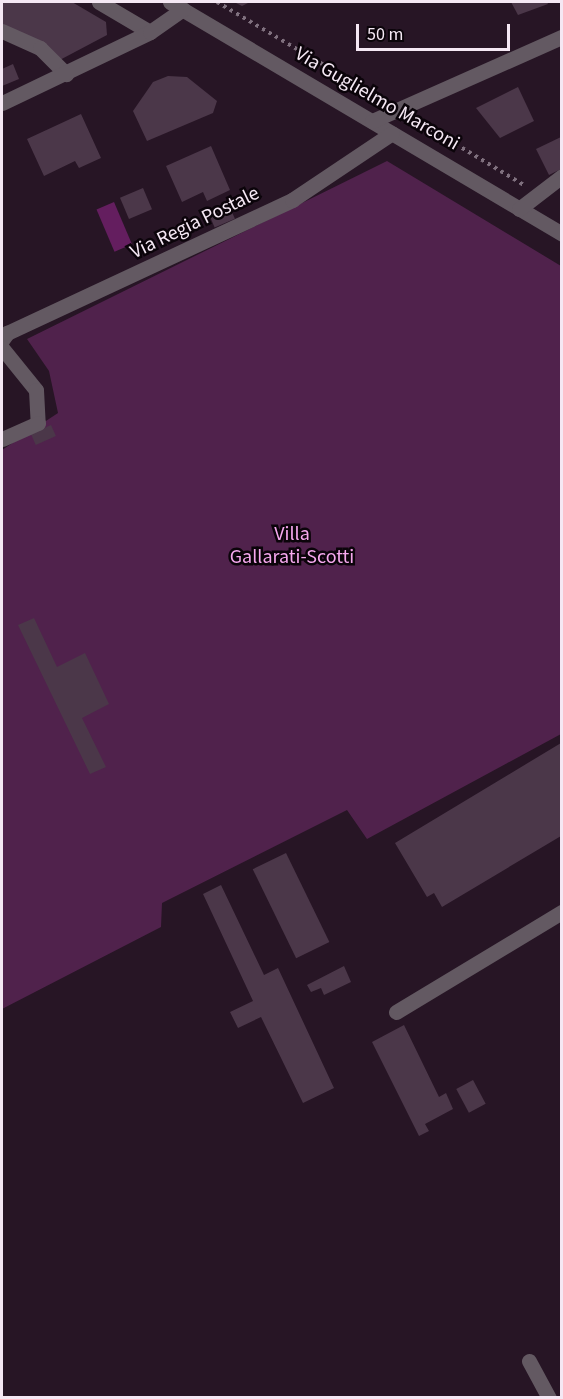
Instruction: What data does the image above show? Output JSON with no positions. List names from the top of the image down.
{
  "streets": {
    "street": ["Via Guglielmo Marconi", "Via Regia Postale"]
  },
  "crossings": [
    ["Via Guglielmo Marconi", "Via Regia Postale"]
  ],
  "parks": ["Villa Gallarati-Scotti"],
  "scale_bar": "50 m"
}
